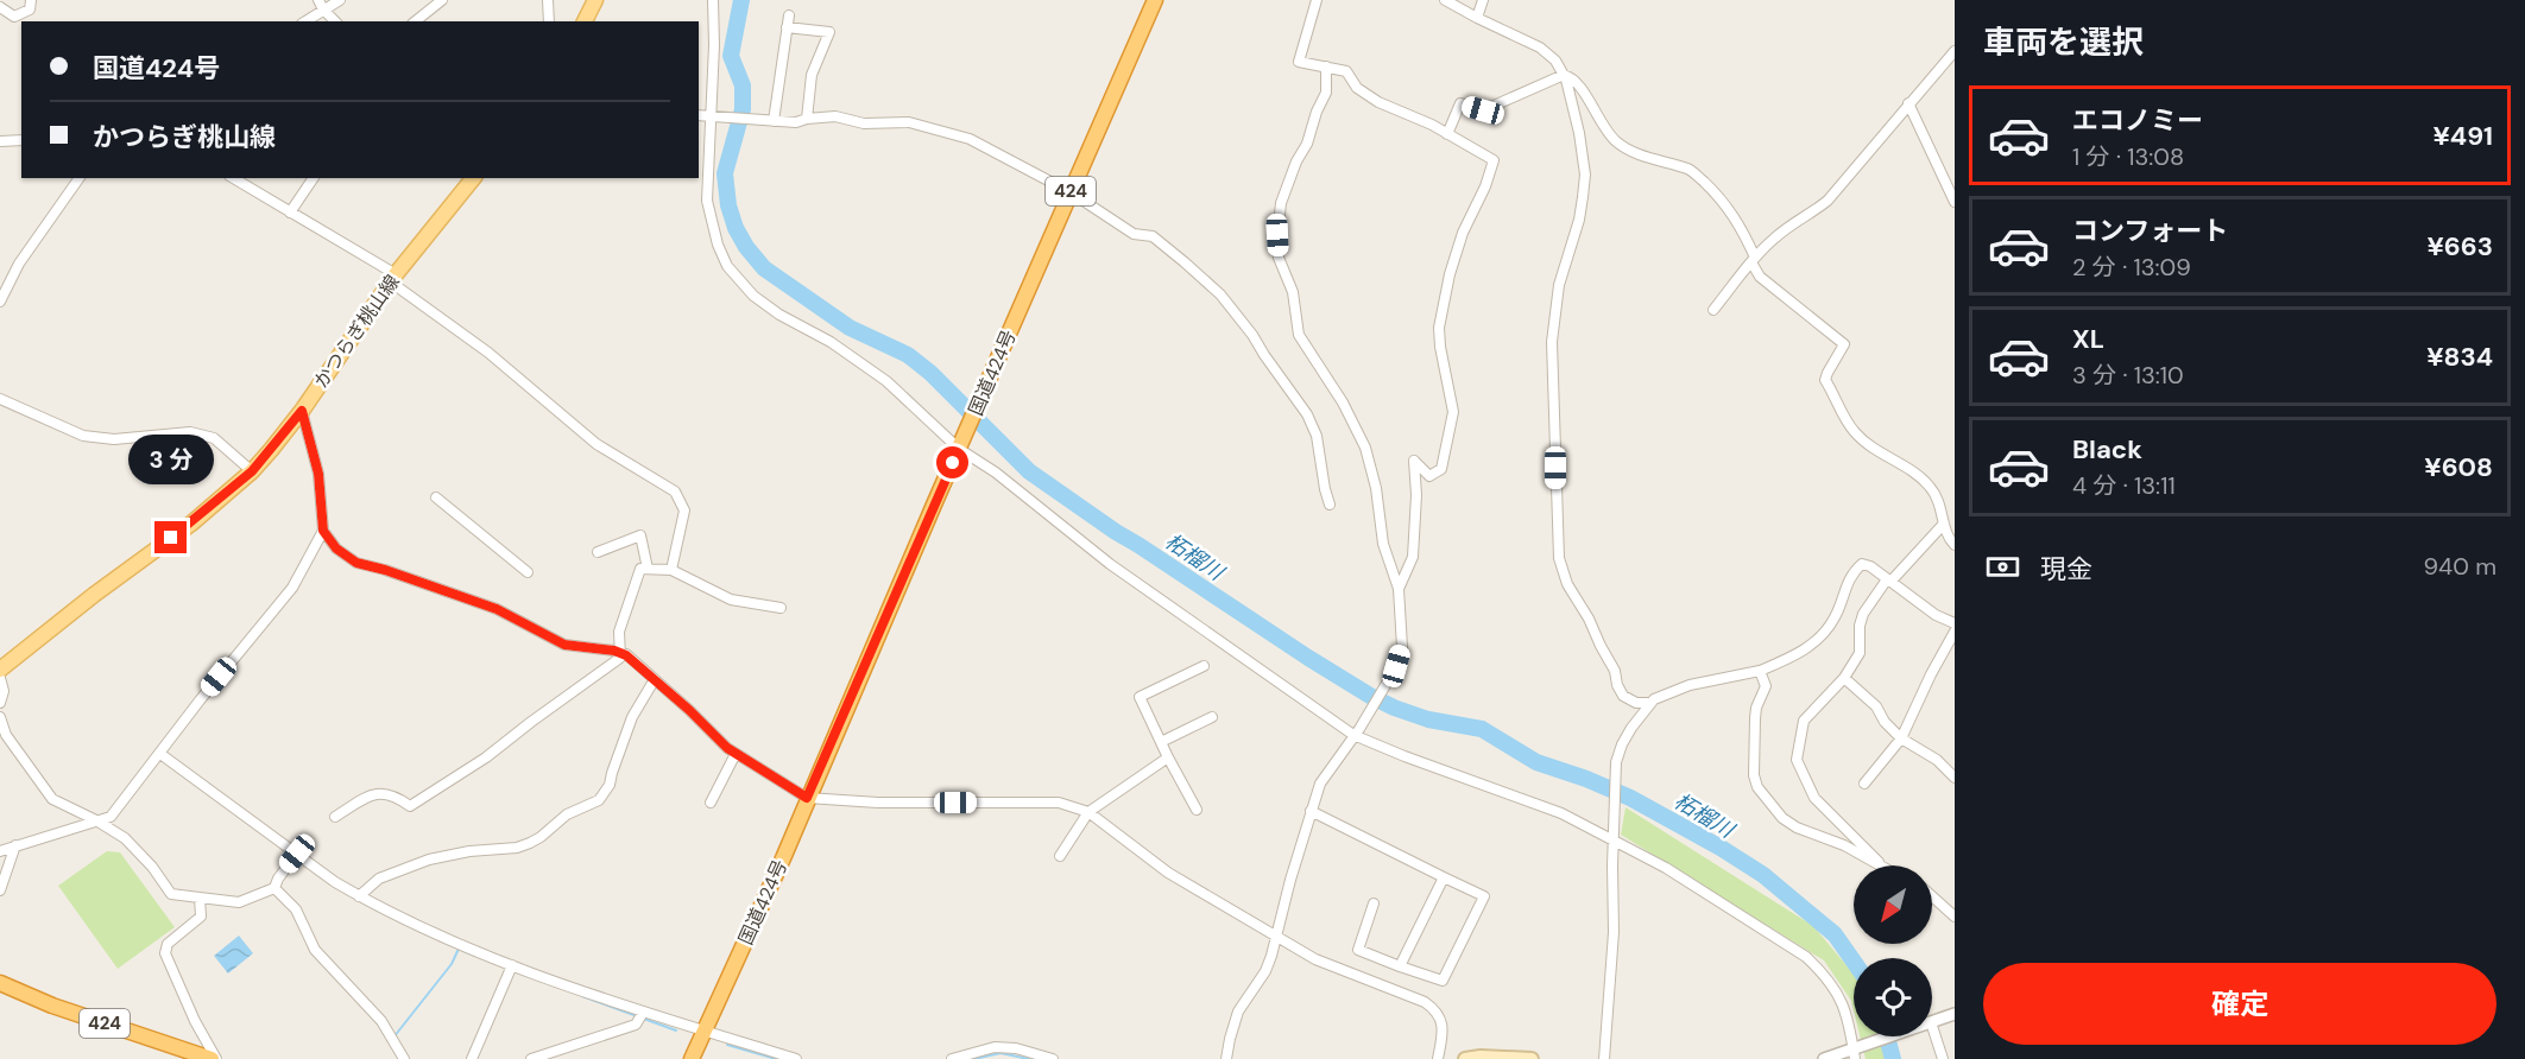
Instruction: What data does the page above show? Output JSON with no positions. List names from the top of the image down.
{
  "streets": {
    "highway": ["424", "国道424号"],
    "main road": ["かつらぎ桃山線"]
  },
  "water": ["柘榴川"],
  "north": "bottom left",
  "page": {
    "heading": "車両を選択",
    "banner": ["国道424号", "かつらぎ桃山線"],
    "list": [
      {
        "name": "エコノミー",
        "note": "1 分 · 13:08",
        "value": "¥491"
      },
      {
        "name": "コンフォート",
        "note": "2 分 · 13:09",
        "value": "¥663"
      },
      {
        "name": "XL",
        "note": "3 分 · 13:10",
        "value": "¥834"
      },
      {
        "name": "Black",
        "note": "4 分 · 13:11",
        "value": "¥608"
      }
    ],
    "bubble": "3 分",
    "pay": ["現金", "940 m"],
    "buttons": "確定"
  }
}
